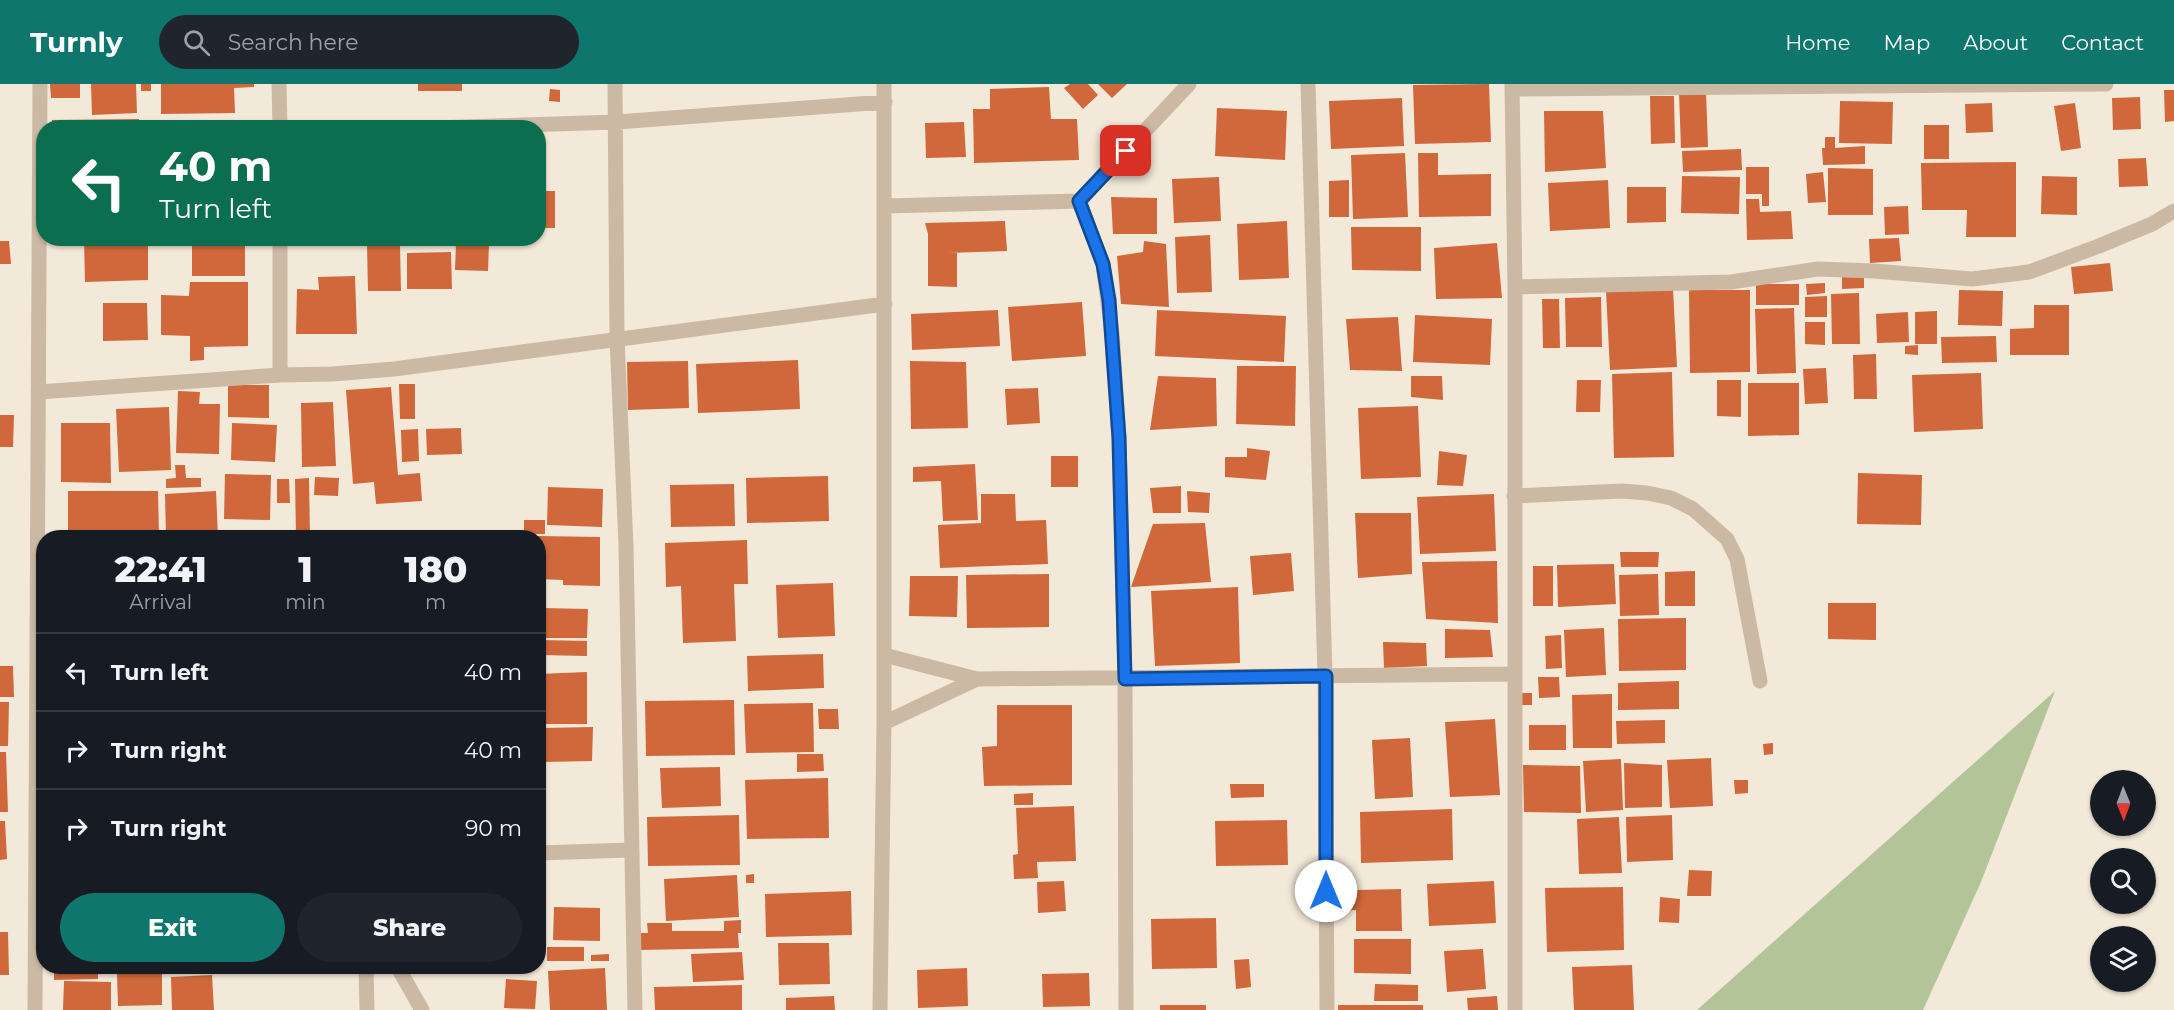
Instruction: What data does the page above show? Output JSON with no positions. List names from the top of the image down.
{
  "north": "bottom",
  "page": {
    "header": "Turnly",
    "search": "Search here",
    "nav": [
      "Home",
      "Map",
      "About",
      "Contact"
    ],
    "turn": ["40 m", "Turn left"],
    "eta": [
      "22:41",
      "Arrival",
      "1",
      "min",
      "180",
      "m"
    ],
    "list": [
      {
        "name": "Turn left",
        "value": "40 m"
      },
      {
        "name": "Turn right",
        "value": "40 m"
      },
      {
        "name": "Turn right",
        "value": "90 m"
      }
    ],
    "buttons": ["Exit", "Share"]
  }
}
